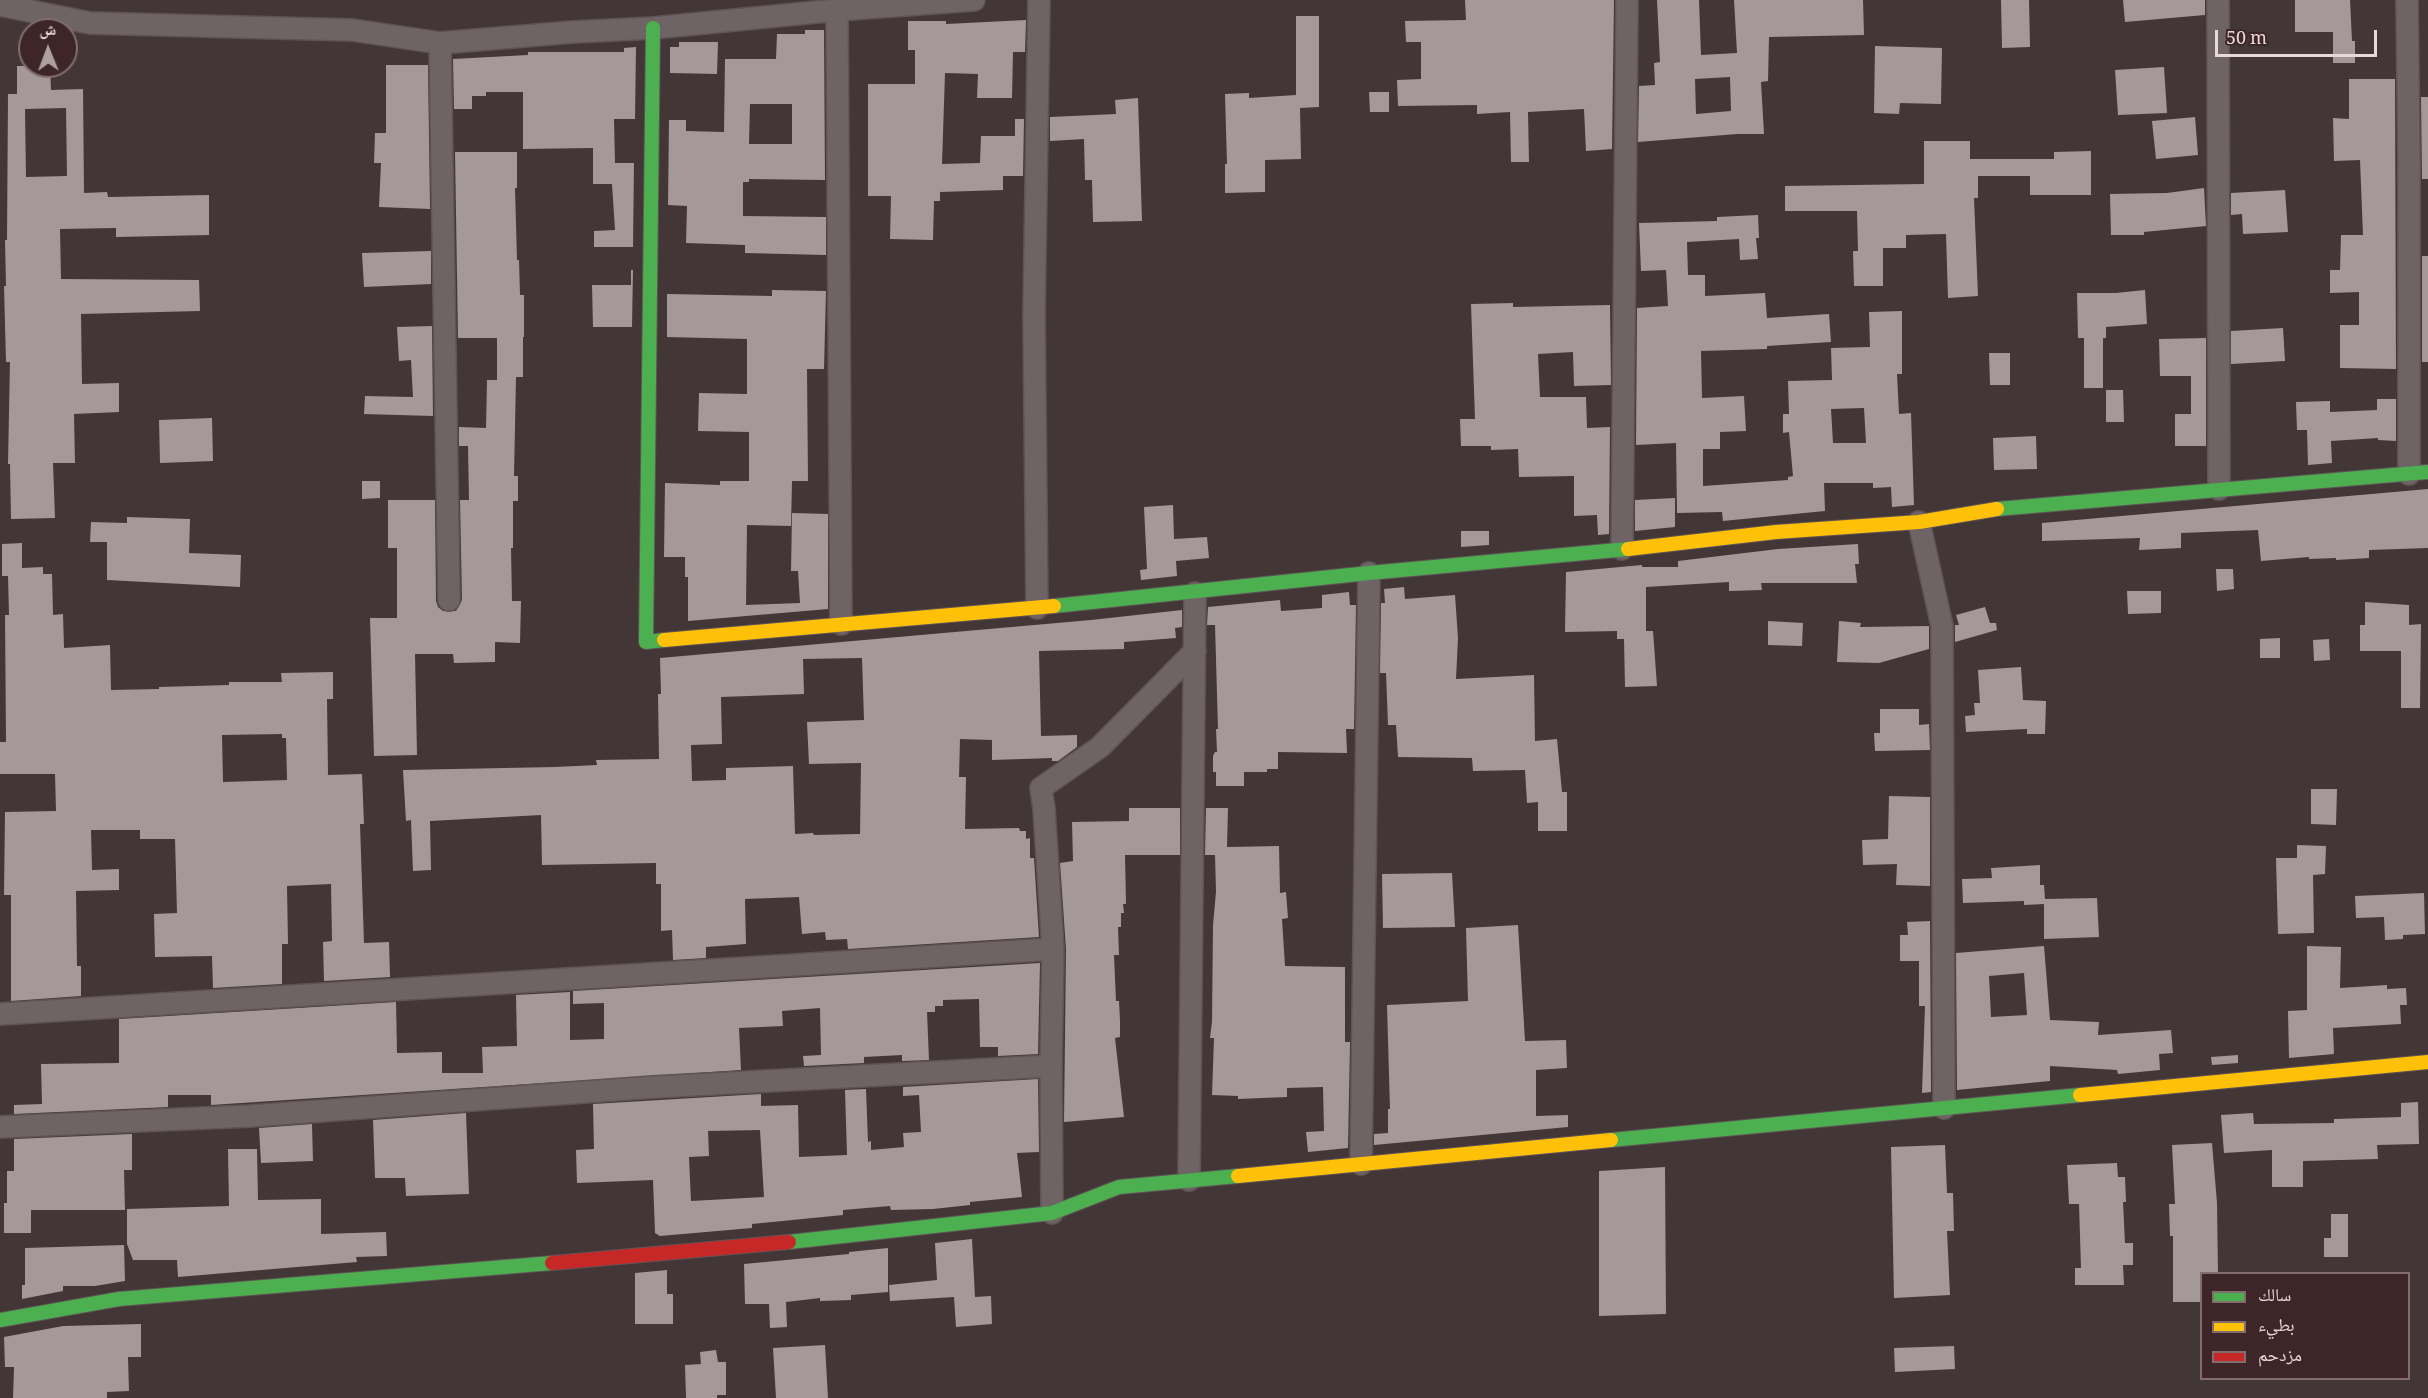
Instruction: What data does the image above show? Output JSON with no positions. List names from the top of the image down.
{
  "legend": ["سالك", "بطيء", "مزدحم"],
  "scale_bar": "50 m",
  "north": "top"
}
